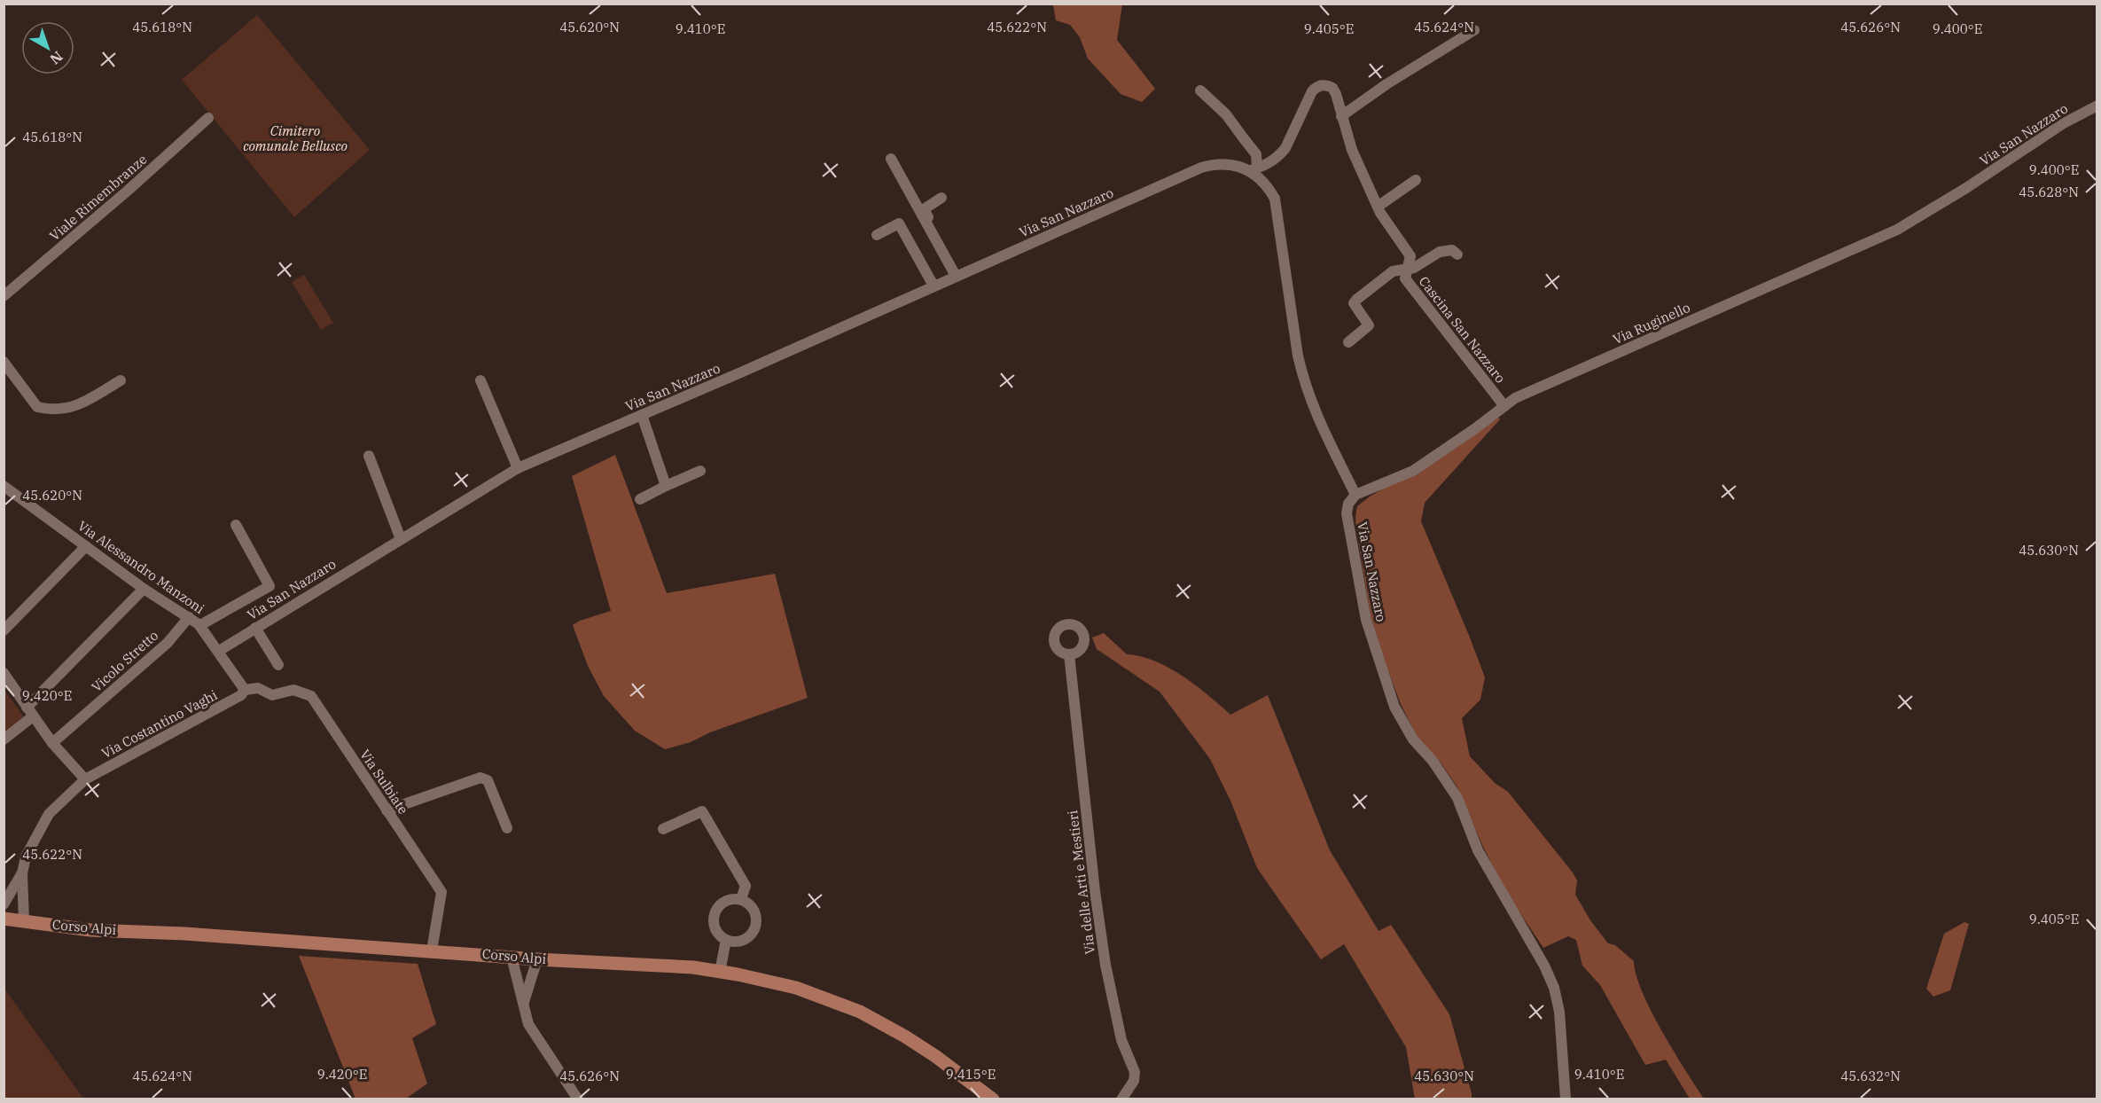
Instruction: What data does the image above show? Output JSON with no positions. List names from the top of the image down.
{
  "streets": {
    "main road": ["Corso Alpi"],
    "street": [
      "Via San Nazzaro",
      "Viale Rimembranze",
      "Via Ruginello",
      "Cascina San Nazzaro",
      "Via Alessandro Manzoni",
      "Vicolo Stretto",
      "Via Costantino Vaghi",
      "Via Sulbiate",
      "Via delle Arti e Mestieri"
    ]
  },
  "crossings": [
    ["Via San Nazzaro", "Via Ruginello"],
    ["Via San Nazzaro", "Via Alessandro Manzoni"],
    ["Via Ruginello", "Cascina San Nazzaro"],
    ["Via Alessandro Manzoni", "Vicolo Stretto"],
    ["Via Alessandro Manzoni", "Via Costantino Vaghi"],
    ["Via Alessandro Manzoni", "Via Sulbiate"],
    ["Via Costantino Vaghi", "Via Sulbiate"],
    ["Via Sulbiate", "Corso Alpi"]
  ],
  "parks": ["Cimitero comunale Bellusco"],
  "north": "bottom right",
  "coordinates": [
    "45.618°N",
    "45.622°N",
    "45.626°N",
    "45.620°N",
    "45.624°N",
    "9.400°E",
    "9.410°E",
    "9.405°E",
    "45.628°N",
    "45.630°N",
    "9.420°E",
    "9.415°E",
    "45.632°N"
  ]
}
